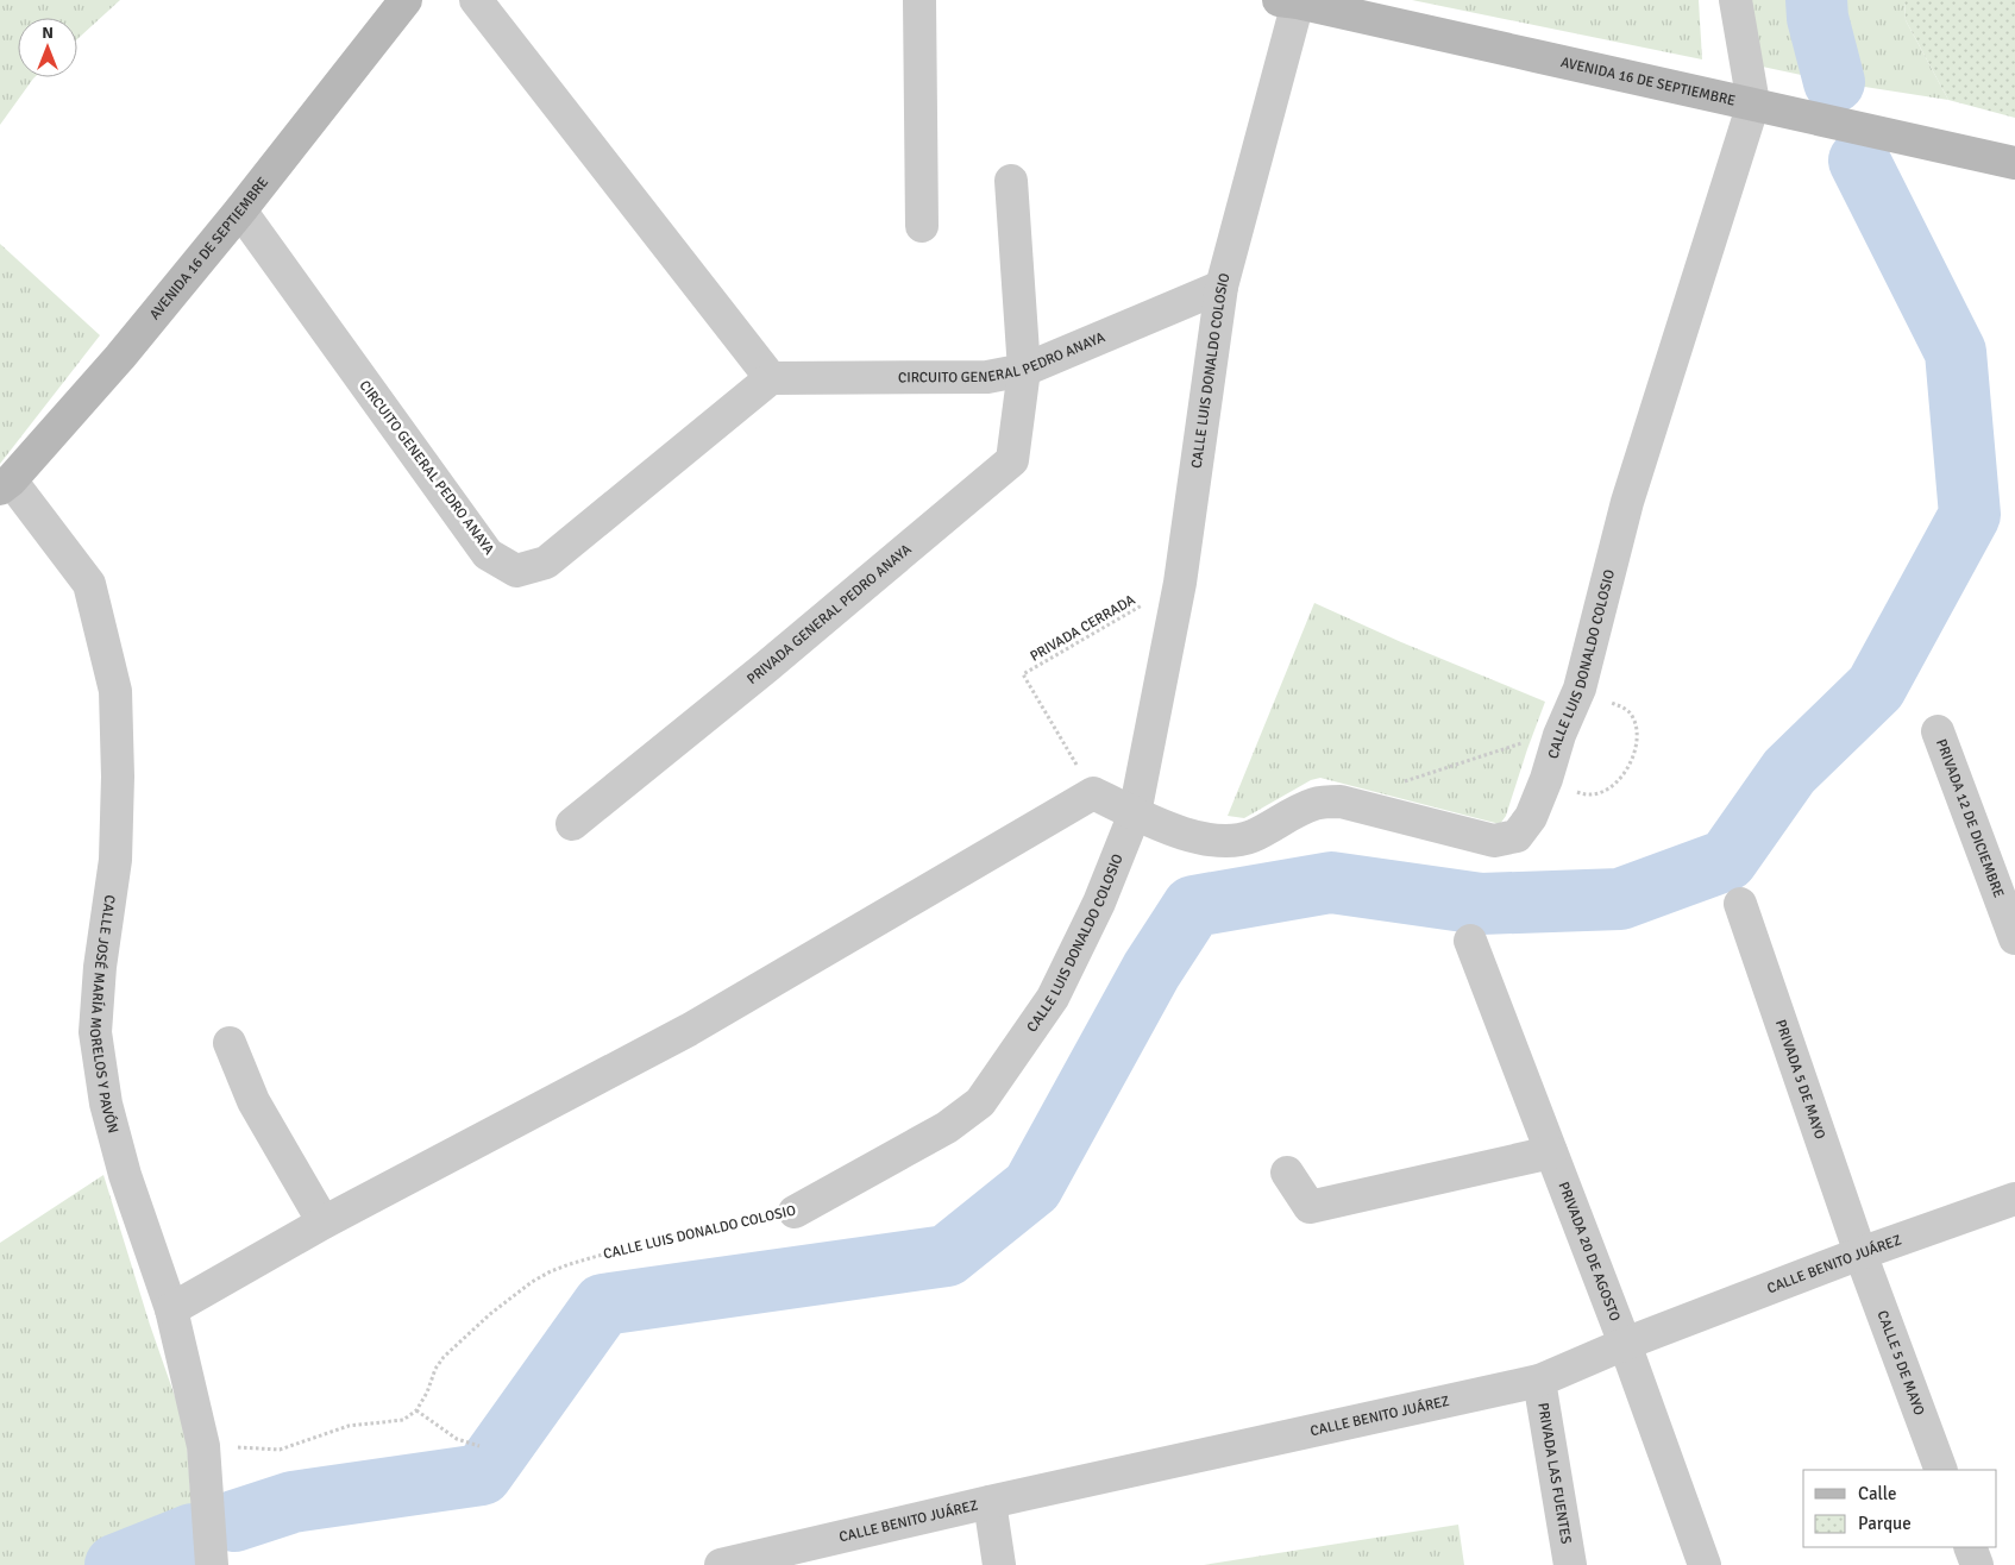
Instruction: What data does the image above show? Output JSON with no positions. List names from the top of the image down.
{
  "streets": {
    "main road": ["AVENIDA 16 DE SEPTIEMBRE"],
    "street": [
      "CIRCUITO GENERAL PEDRO ANAYA",
      "CALLE LUIS DONALDO COLOSIO",
      "PRIVADA GENERAL PEDRO ANAYA",
      "PRIVADA 12 DE DICIEMBRE",
      "CALLE JOSÉ MARÍA MORELOS Y PAVÓN",
      "PRIVADA 5 DE MAYO",
      "PRIVADA 20 DE AGOSTO",
      "CALLE BENITO JUÁREZ",
      "CALLE 5 DE MAYO",
      "PRIVADA LAS FUENTES"
    ],
    "path": ["PRIVADA CERRADA"]
  },
  "crossings": [
    ["AVENIDA 16 DE SEPTIEMBRE", "CIRCUITO GENERAL PEDRO ANAYA"],
    ["AVENIDA 16 DE SEPTIEMBRE", "CALLE LUIS DONALDO COLOSIO"],
    ["AVENIDA 16 DE SEPTIEMBRE", "CALLE JOSÉ MARÍA MORELOS Y PAVÓN"],
    ["CIRCUITO GENERAL PEDRO ANAYA", "CALLE LUIS DONALDO COLOSIO"],
    ["CIRCUITO GENERAL PEDRO ANAYA", "PRIVADA GENERAL PEDRO ANAYA"],
    ["CALLE LUIS DONALDO COLOSIO", "PRIVADA CERRADA"],
    ["PRIVADA 5 DE MAYO", "CALLE BENITO JUÁREZ"],
    ["PRIVADA 5 DE MAYO", "CALLE 5 DE MAYO"],
    ["PRIVADA 20 DE AGOSTO", "CALLE BENITO JUÁREZ"],
    ["CALLE BENITO JUÁREZ", "CALLE 5 DE MAYO"],
    ["CALLE BENITO JUÁREZ", "PRIVADA LAS FUENTES"]
  ],
  "legend": ["Calle", "Parque"],
  "north": "top"
}
